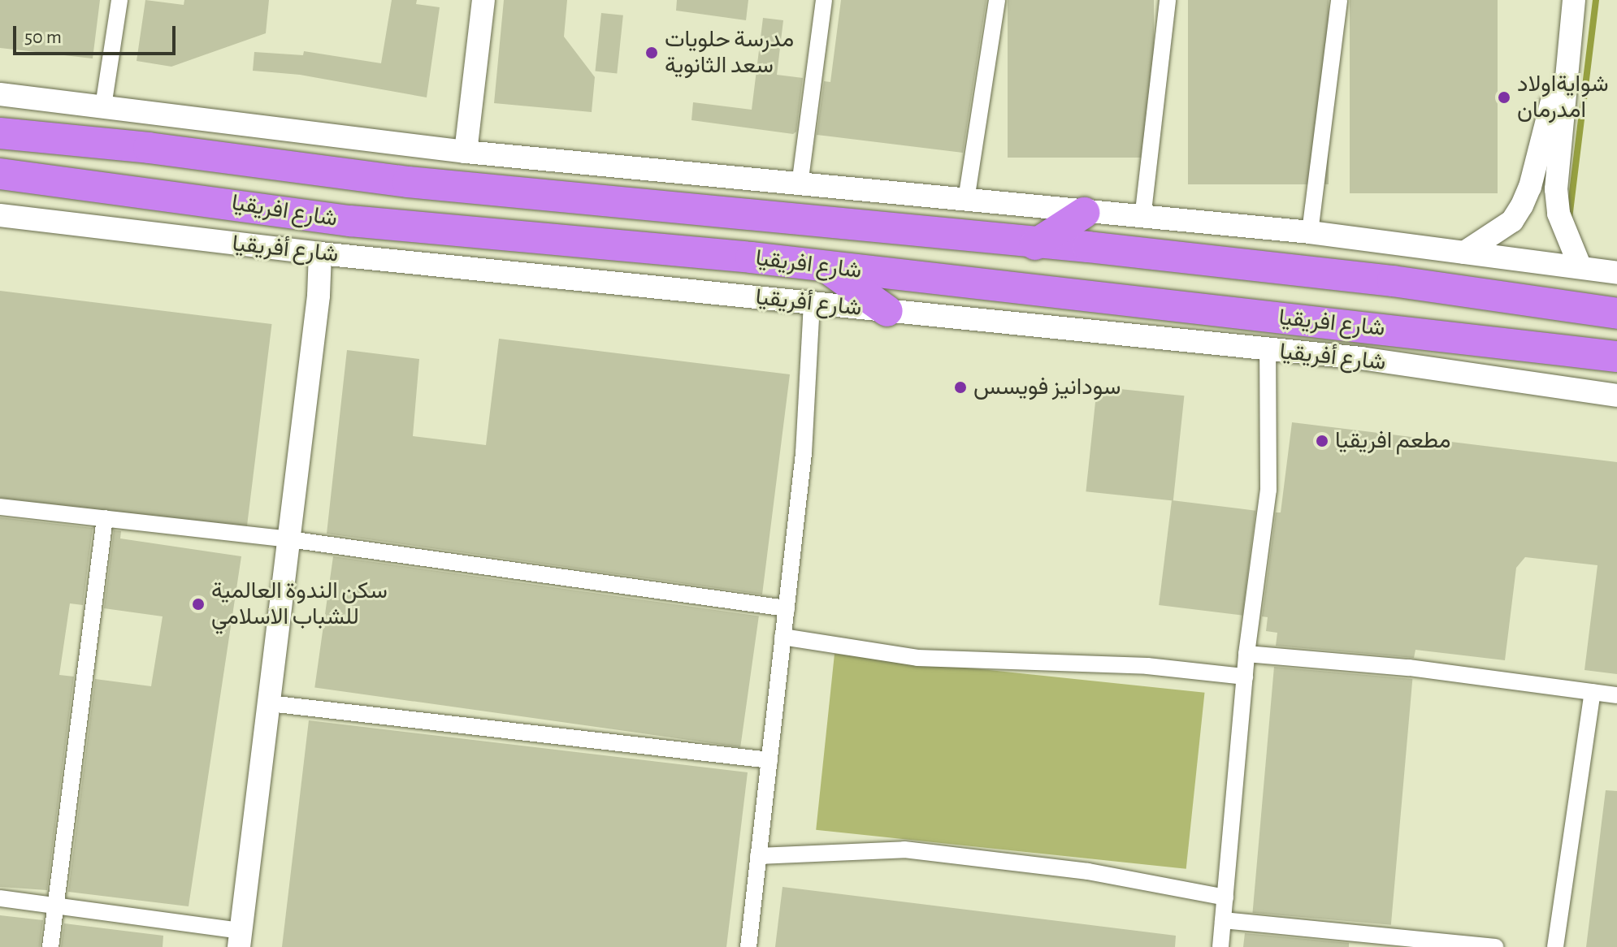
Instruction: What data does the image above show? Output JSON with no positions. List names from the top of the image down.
{
  "streets": {
    "highway": ["شارع افريقيا"],
    "street": ["شارع أفريقيا"]
  },
  "places": [
    "مدرسة حلويات سعد الثانوية",
    "شوايةاولاد امدرمان",
    "سودانيز فويسس",
    "مطعم افريقيا",
    "سكن الندوة العالمية للشباب الاسلامي"
  ],
  "scale_bar": "50 m"
}
